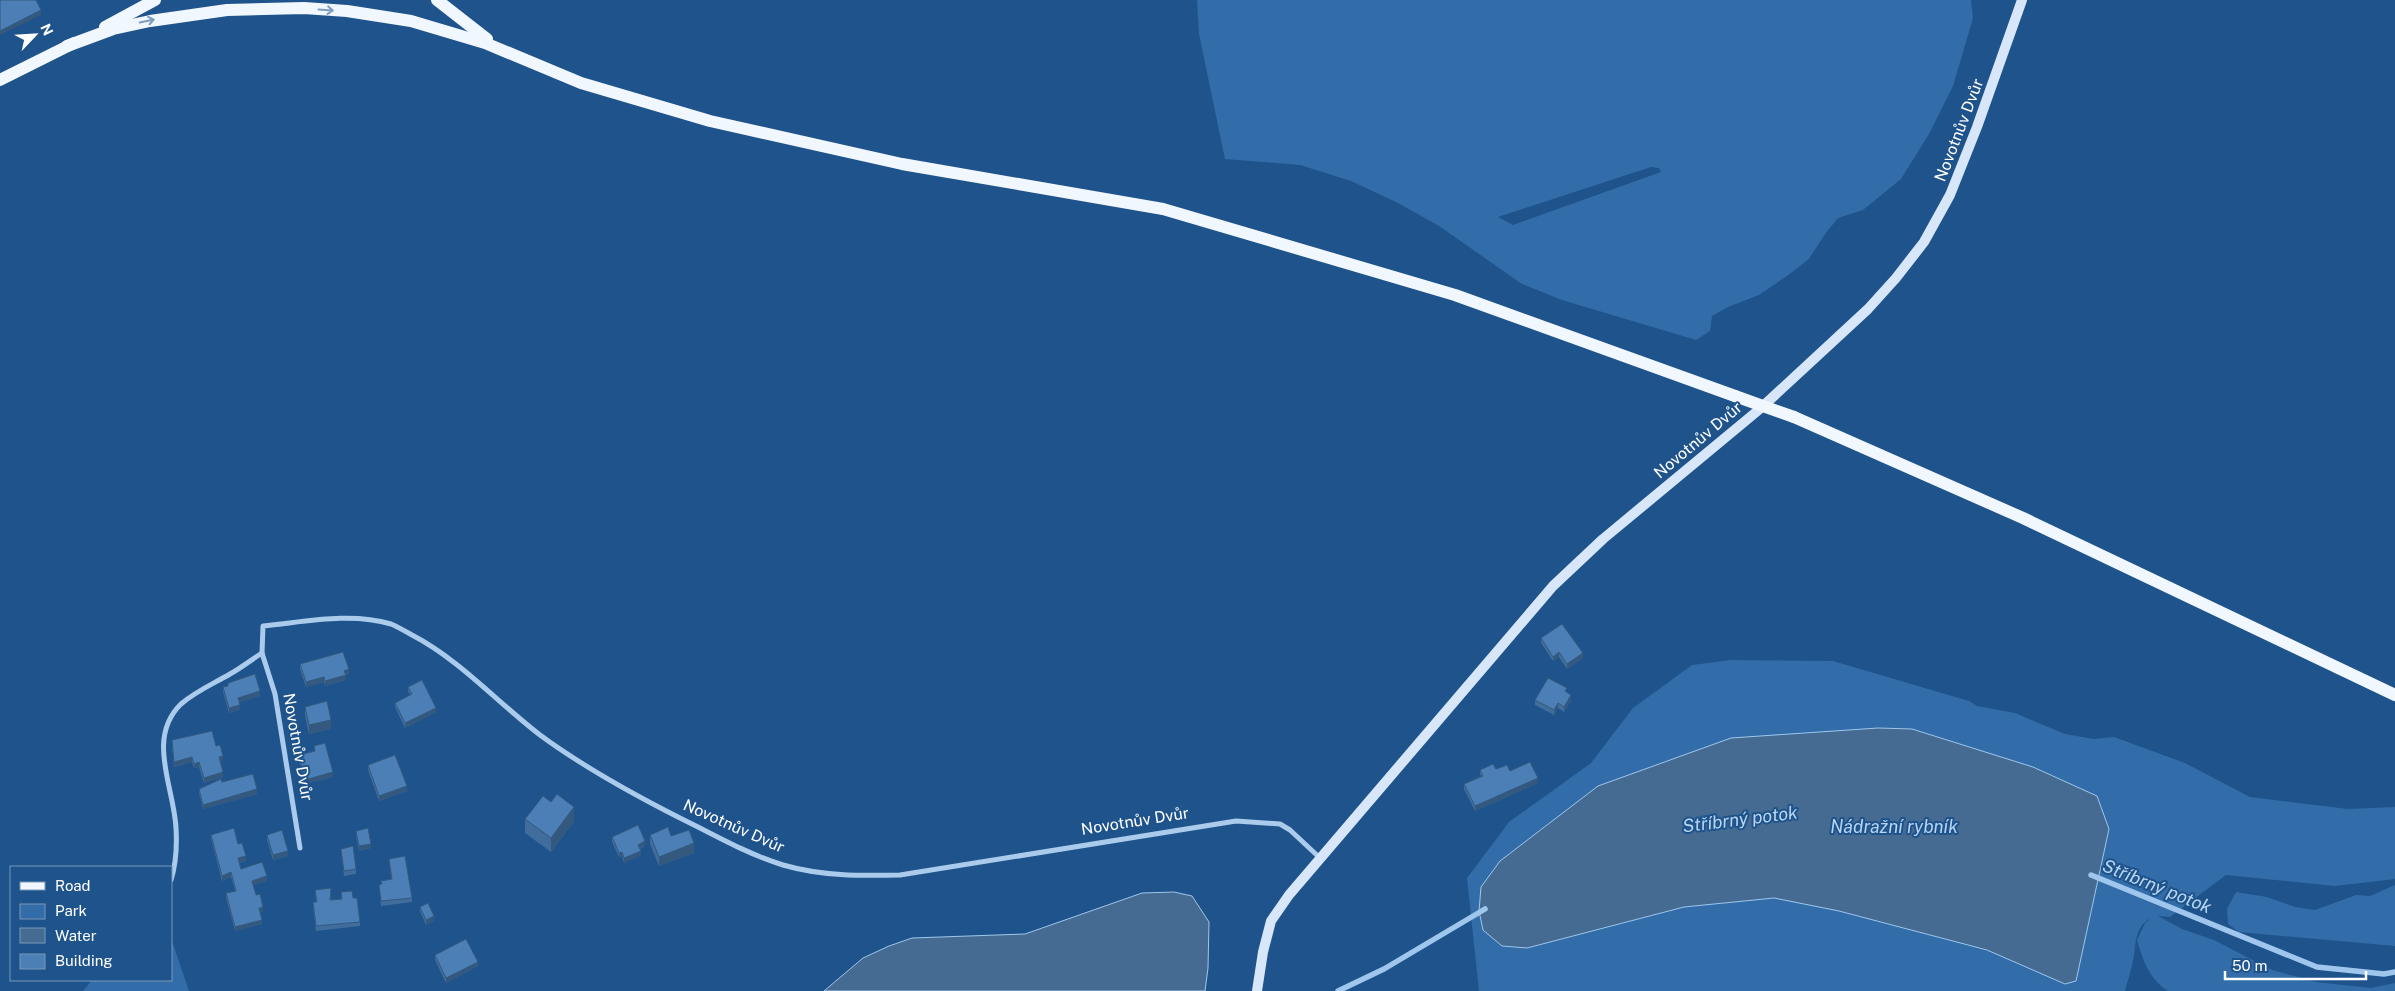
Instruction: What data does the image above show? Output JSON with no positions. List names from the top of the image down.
{
  "streets": {
    "street": ["Novotnův Dvůr"]
  },
  "water": ["Stříbrný potok", "Nádražní rybník"],
  "legend": [
    "Road",
    "Park",
    "Water",
    "Building"
  ],
  "scale_bar": "50 m",
  "north": "top right"
}
